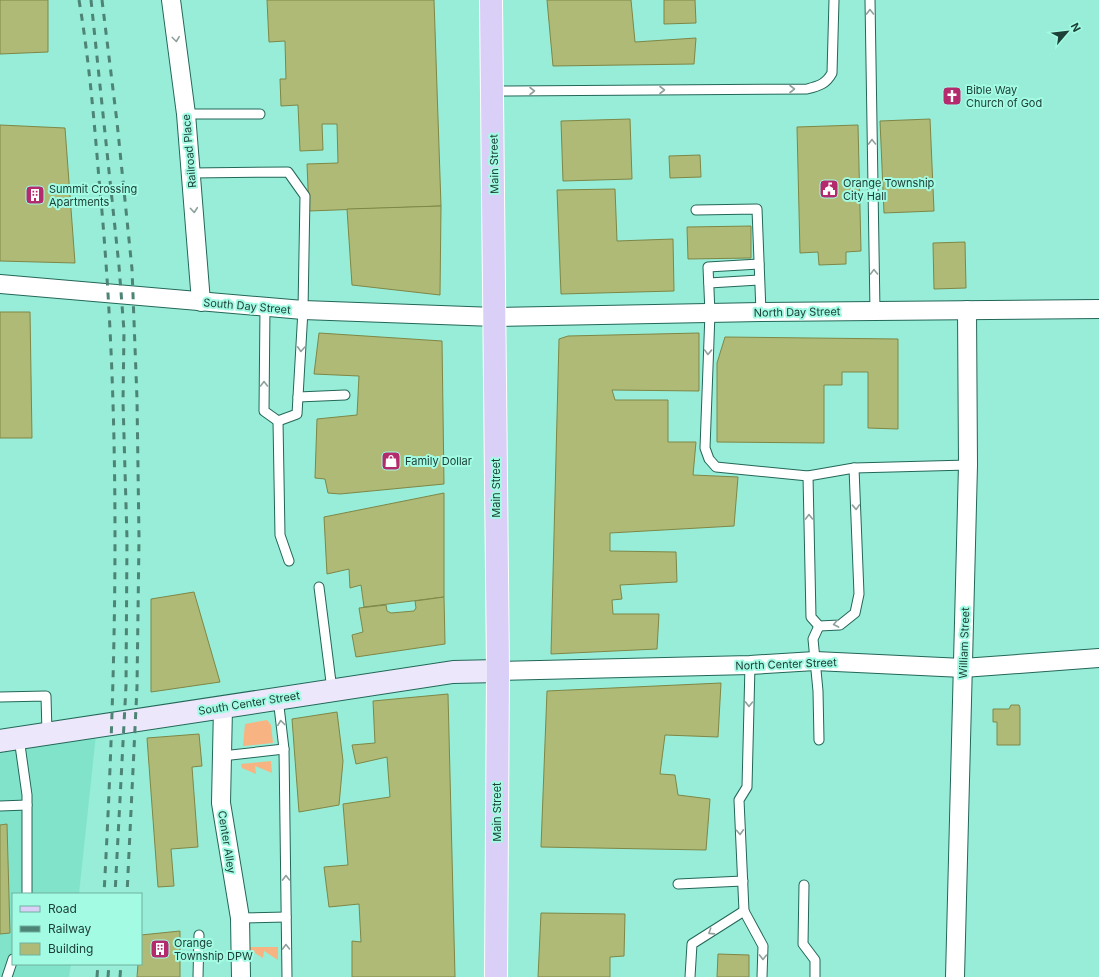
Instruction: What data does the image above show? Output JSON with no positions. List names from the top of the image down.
{
  "streets": {
    "main road": ["Main Street", "South Center Street"],
    "street": [
      "Railroad Place",
      "South Day Street",
      "North Day Street",
      "William Street",
      "North Center Street",
      "Center Alley"
    ]
  },
  "crossings": [
    ["Railroad Place", "South Day Street"],
    ["Main Street", "South Day Street"],
    ["Main Street", "North Day Street"],
    ["Main Street", "North Center Street"],
    ["Main Street", "South Center Street"],
    ["South Day Street", "North Day Street"],
    ["North Day Street", "William Street"],
    ["William Street", "North Center Street"],
    ["North Center Street", "South Center Street"],
    ["South Center Street", "Center Alley"]
  ],
  "one_way": ["Railroad Place"],
  "places": {
    "church": ["Bible Way Church of God"],
    "public building": ["Orange Township City Hall"],
    "building": ["Summit Crossing Apartments", "Orange Township DPW"],
    "shop": ["Family Dollar"]
  },
  "legend": ["Road", "Railway", "Building"],
  "north": "top right"
}
